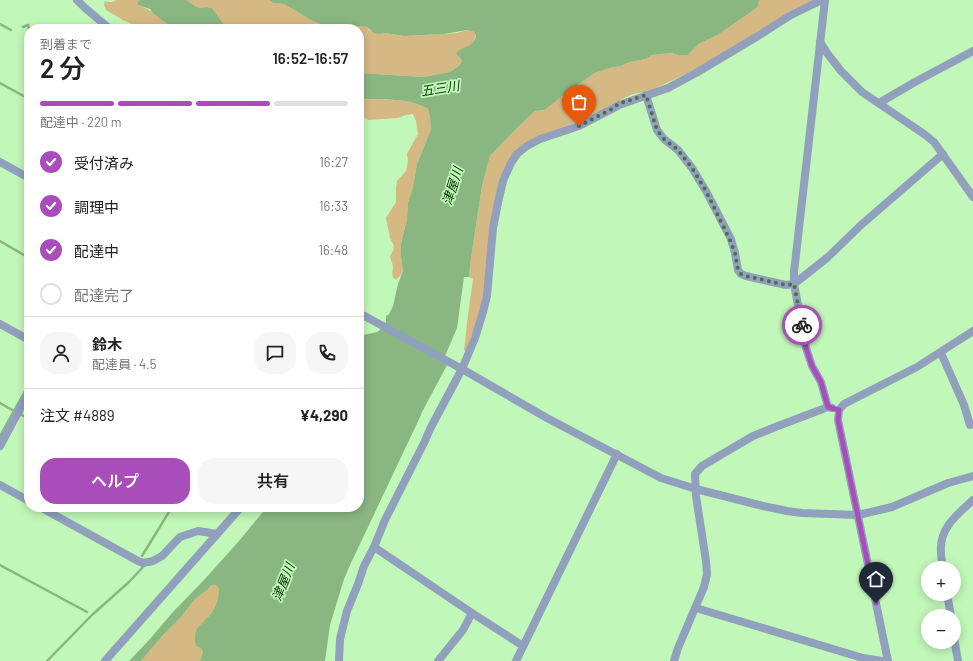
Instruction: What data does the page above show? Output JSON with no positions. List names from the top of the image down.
{
  "water": ["五三川", "津屋川"],
  "page": {
    "heading": ["2 分", "到着まで", "16:52–16:57"],
    "panel": [
      "鈴木",
      "配達員 · 4.5",
      "注文 #4889",
      "¥4,290"
    ],
    "bar": "配達中 · 220 m",
    "list": [
      ["受付済み", "16:27"],
      ["調理中", "16:33"],
      ["配達中", "16:48"],
      "配達完了"
    ],
    "buttons": ["ヘルプ", "共有"],
    "map_buttons": ["+", "−"]
  }
}
